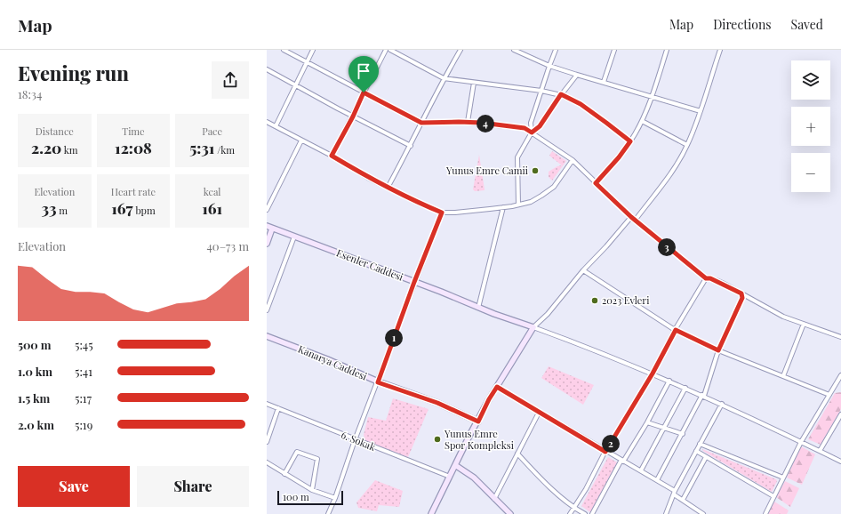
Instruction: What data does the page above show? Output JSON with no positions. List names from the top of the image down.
{
  "streets": {
    "street": ["Esenler Caddesi", "Kanarya Caddesi", "6. Sokak"]
  },
  "places": ["Yunus Emre Camii", "2023 Evleri", "Yunus Emre Spor Kompleksi"],
  "scale_bar": "100 m",
  "page": {
    "header": "Map",
    "nav": ["Map", "Directions", "Saved"],
    "heading": ["Evening run", "18:34"],
    "map_buttons": ["+", "−"],
    "stats": [
      ["Distance", "2.20 km"],
      ["Time", "12:08"],
      ["Pace", "5:31 /km"],
      ["Elevation", "33 m"],
      ["Heart rate", "167 bpm"],
      ["kcal", "161"]
    ],
    "pins": [
      "4",
      "3",
      "1",
      "2"
    ],
    "chart": ["Elevation", "40–73 m"],
    "list": [
      {
        "name": "500 m",
        "note": "5:45"
      },
      {
        "name": "1.0 km",
        "note": "5:41"
      },
      {
        "name": "1.5 km",
        "note": "5:17"
      },
      {
        "name": "2.0 km",
        "note": "5:19"
      }
    ],
    "buttons": ["Save", "Share"],
    "scale": "100 m"
  }
}
